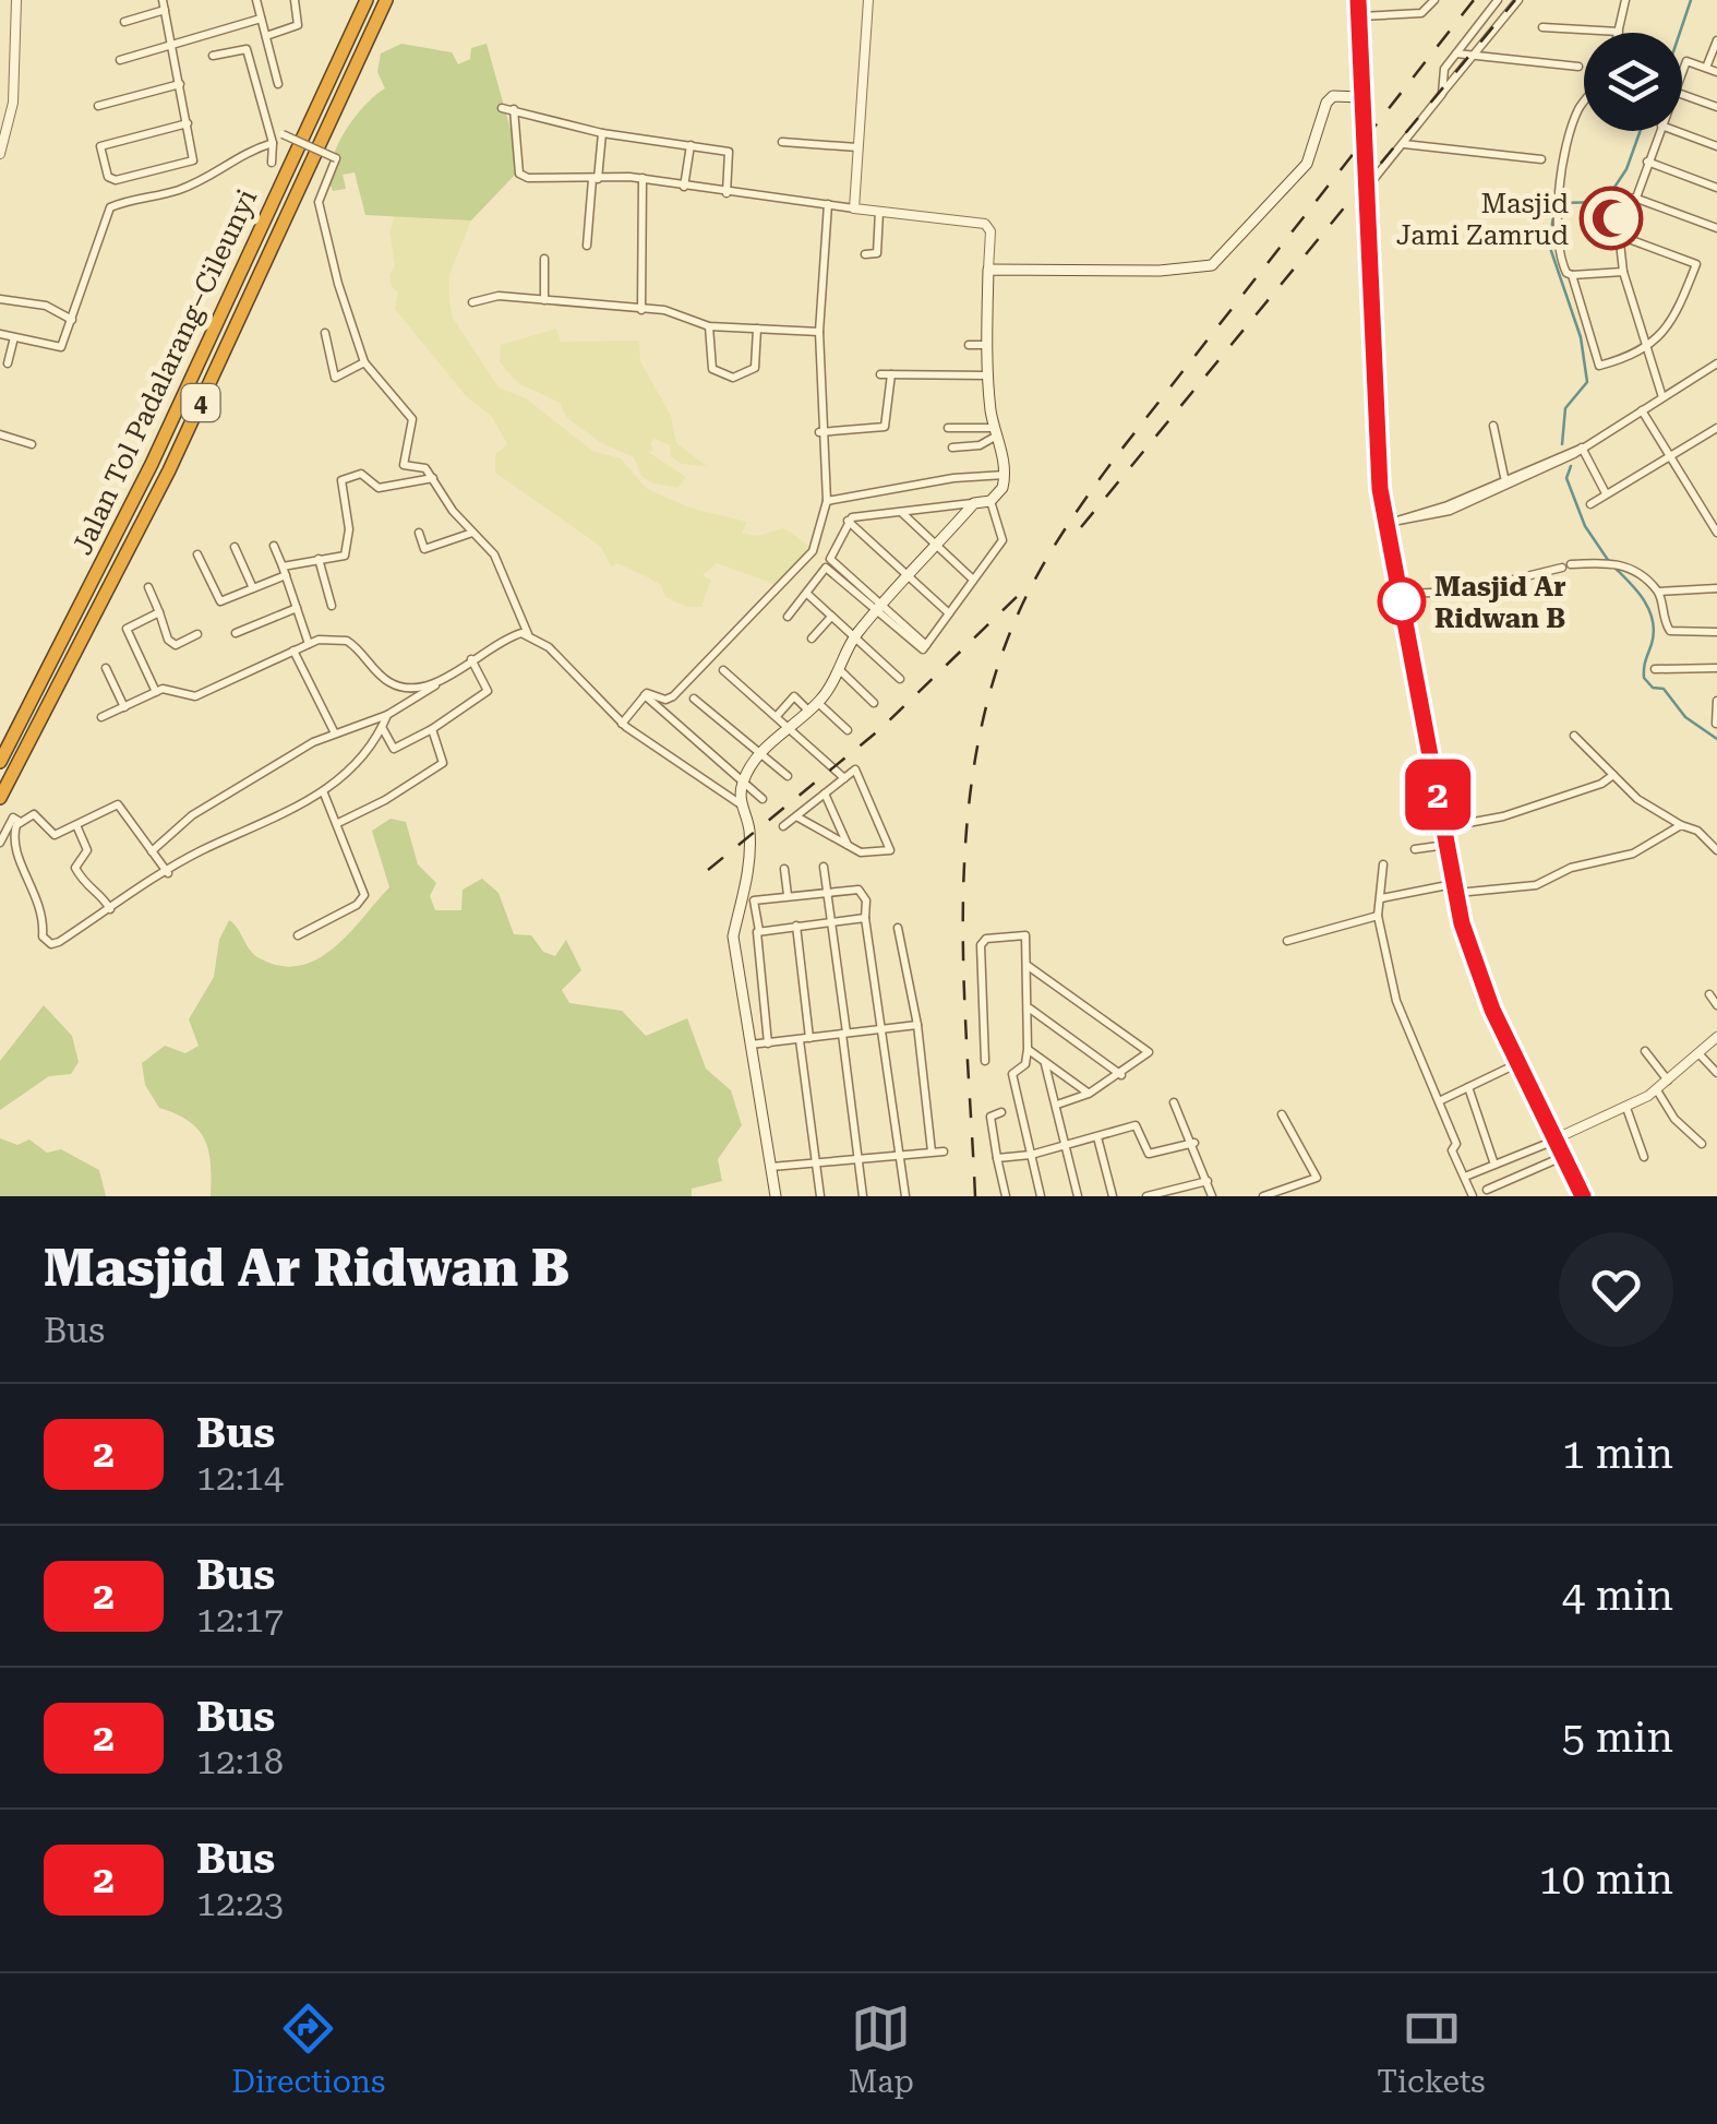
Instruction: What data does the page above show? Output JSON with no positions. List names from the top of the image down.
{
  "streets": {
    "highway": ["Jalan Tol Padalarang–Cileunyi", "4"]
  },
  "places": {
    "mosque": ["Masjid Jami Zamrud"],
    "other": ["Masjid Ar Ridwan B"]
  },
  "lines": ["bus line 2"],
  "page": {
    "on_map": "2",
    "heading": ["Masjid Ar Ridwan B", "Bus"],
    "list": [
      {
        "mark": "2",
        "name": "Bus",
        "note": "12:14",
        "value": "1 min"
      },
      {
        "mark": "2",
        "name": "Bus",
        "note": "12:17",
        "value": "4 min"
      },
      {
        "mark": "2",
        "name": "Bus",
        "note": "12:18",
        "value": "5 min"
      },
      {
        "mark": "2",
        "name": "Bus",
        "note": "12:23",
        "value": "10 min"
      }
    ],
    "tabs": ["Directions", "Map", "Tickets"]
  }
}
